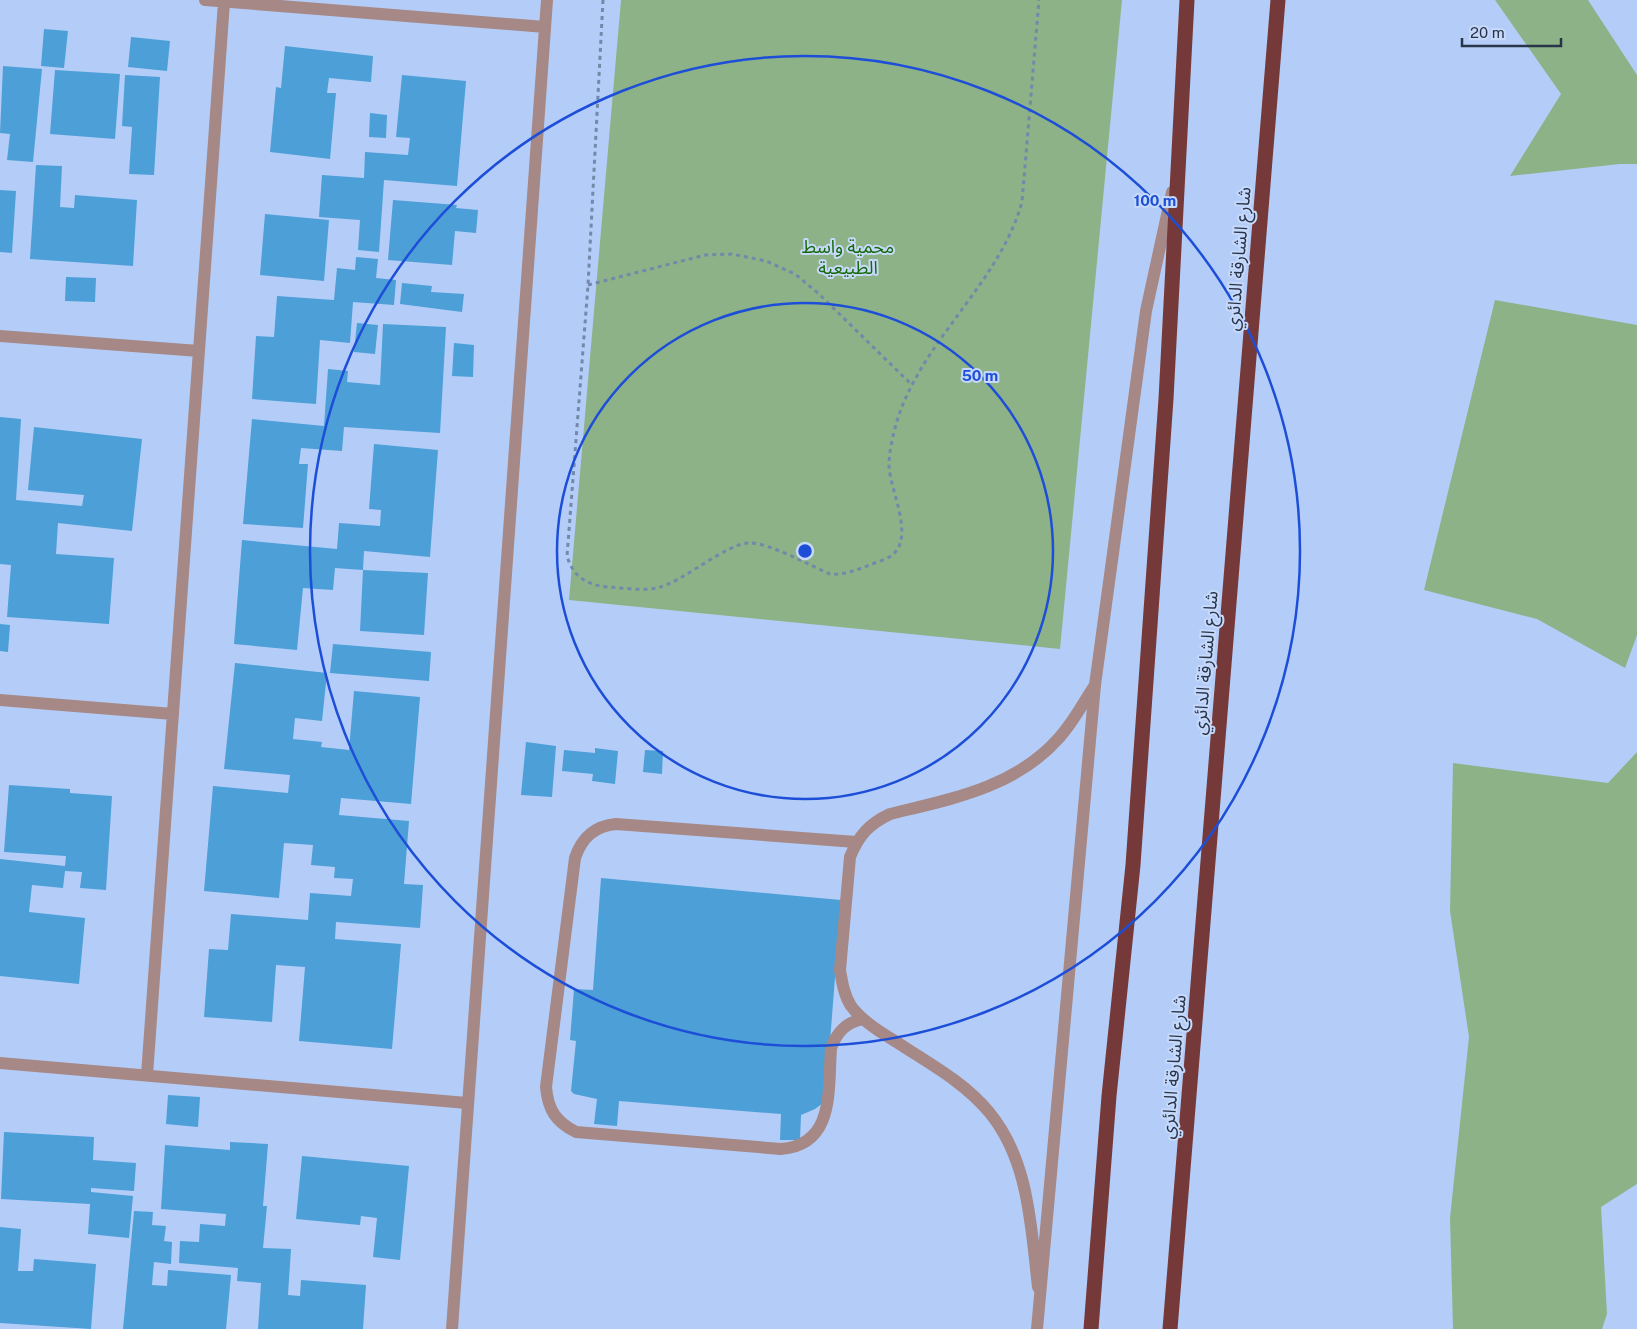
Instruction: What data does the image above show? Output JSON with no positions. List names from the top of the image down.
{
  "streets": {
    "highway": ["شارع الشارقة الدائري"]
  },
  "parks": ["محمية واسط الطبيعية"],
  "scale_bar": "20 m",
  "rings": ["100 m", "50 m"]
}
